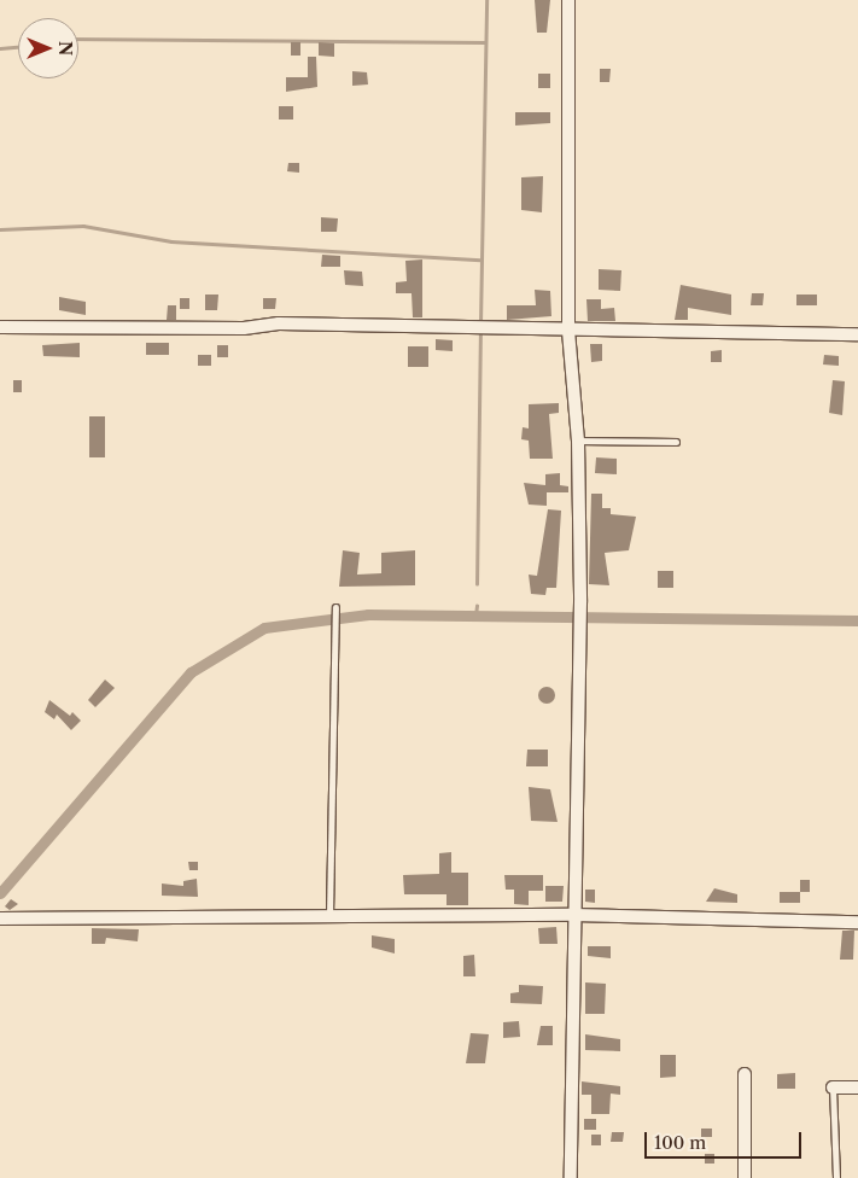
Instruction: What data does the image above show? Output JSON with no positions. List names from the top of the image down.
{
  "scale_bar": "100 m",
  "north": "right"
}
